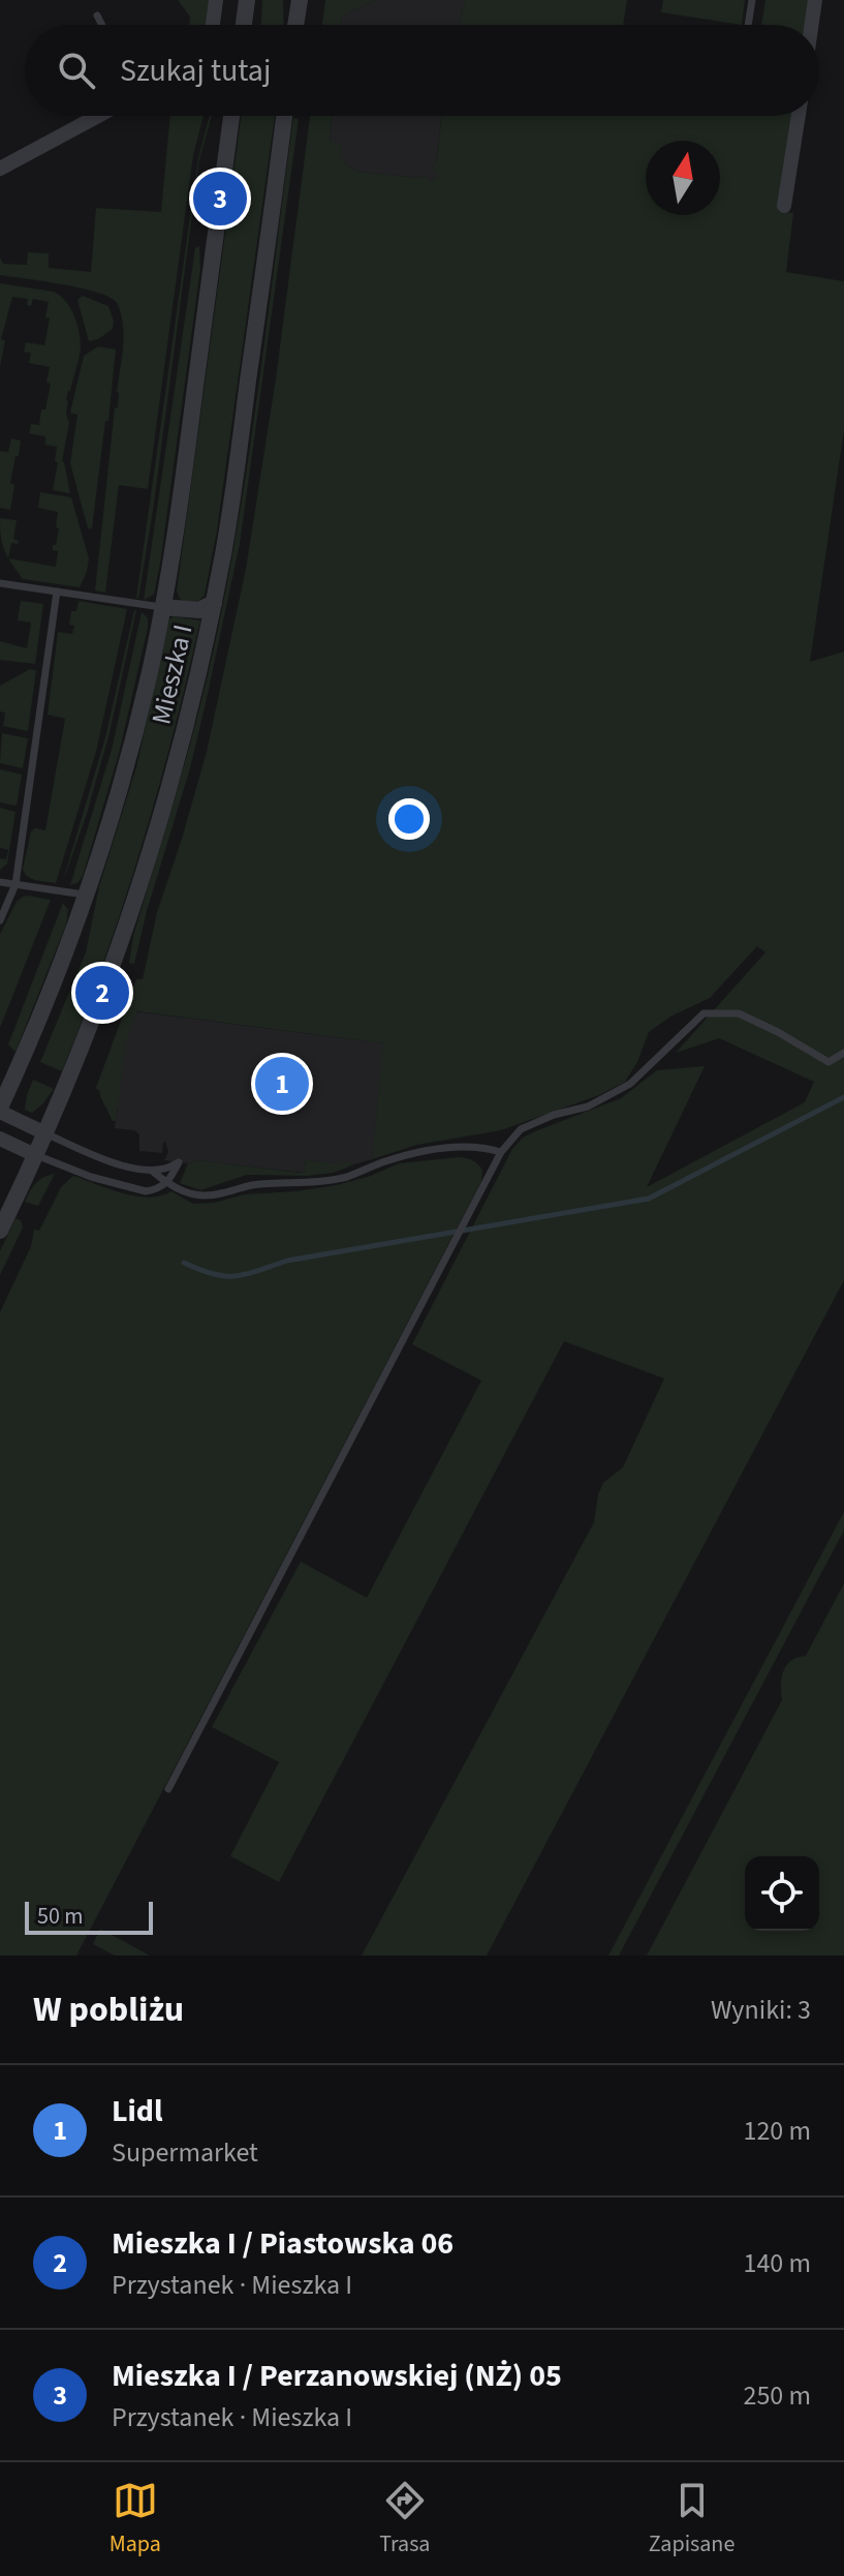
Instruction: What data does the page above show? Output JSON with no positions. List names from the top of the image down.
{
  "streets": {
    "street": ["Mieszka I"]
  },
  "scale_bar": "50 m",
  "north": "top",
  "page": {
    "search": "Szukaj tutaj",
    "pins": ["3", "2", "1"],
    "scale": "50 m",
    "heading": ["W pobliżu", "Wyniki: 3"],
    "list": [
      {
        "mark": "1",
        "name": "Lidl",
        "note": "Supermarket",
        "value": "120 m"
      },
      {
        "mark": "2",
        "name": "Mieszka I / Piastowska 06",
        "note": "Przystanek · Mieszka I",
        "value": "140 m"
      },
      {
        "mark": "3",
        "name": "Mieszka I / Perzanowskiej (NŻ) 05",
        "note": "Przystanek · Mieszka I",
        "value": "250 m"
      }
    ],
    "nav": ["Mapa", "Trasa", "Zapisane"]
  }
}
